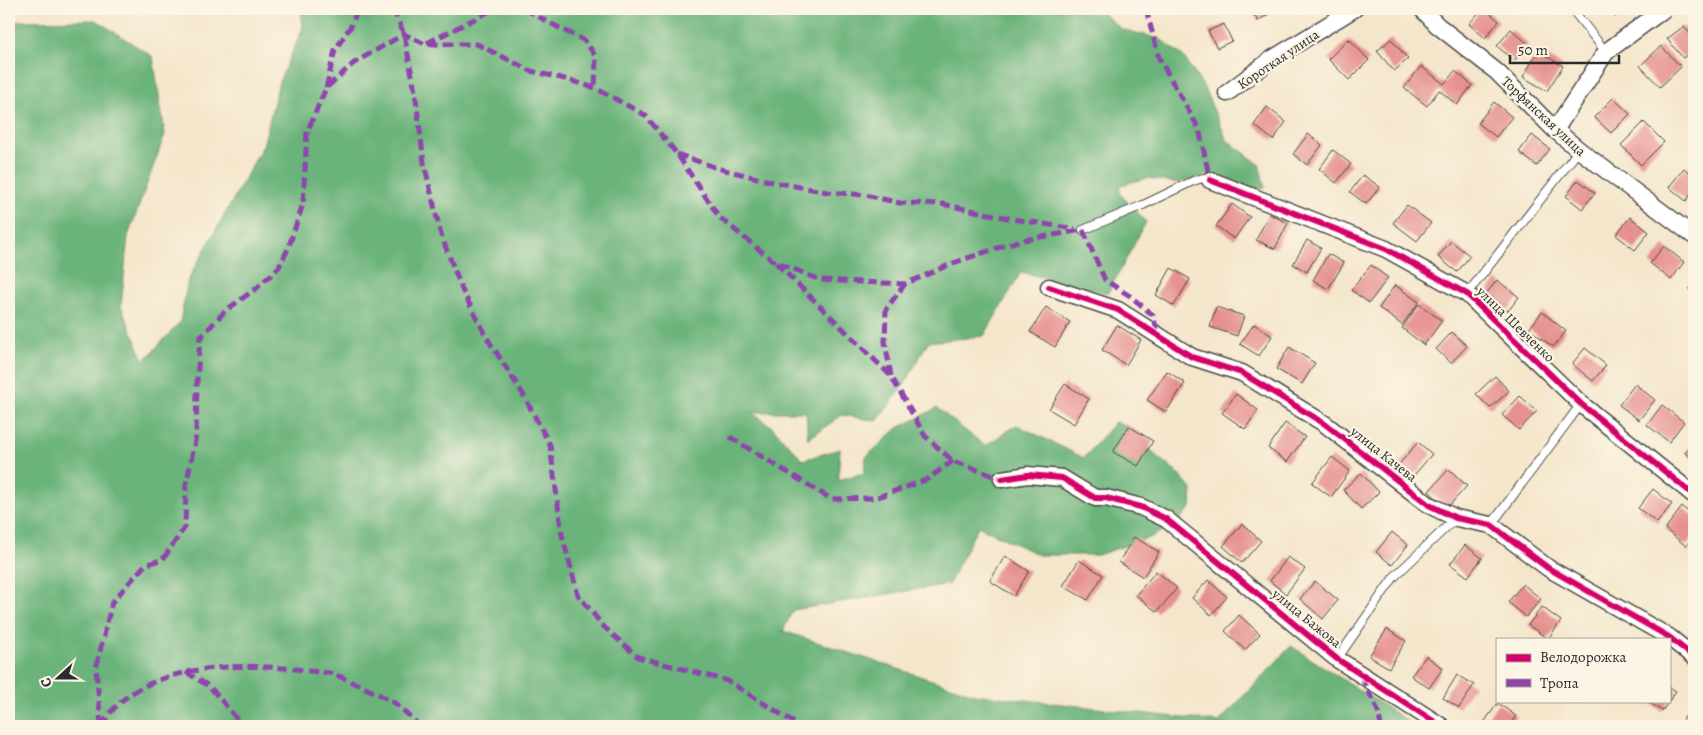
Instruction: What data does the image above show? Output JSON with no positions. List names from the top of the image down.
{
  "streets": {
    "street": [
      "Короткая улица",
      "Торфянская улица",
      "улица Шевченко",
      "улица Качева",
      "улица Бажова"
    ]
  },
  "legend": ["Велодорожка", "Тропа"],
  "scale_bar": "50 m",
  "north": "left"
}
